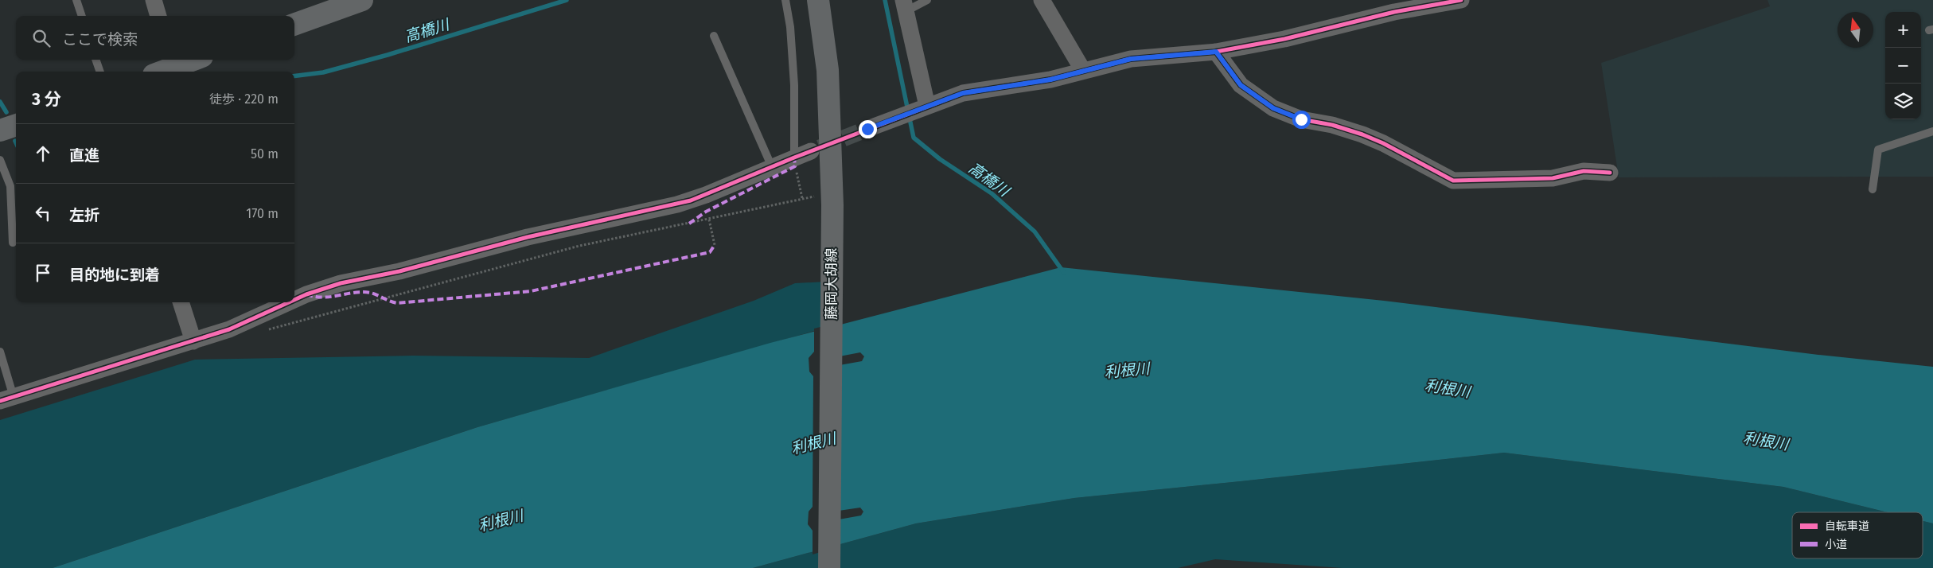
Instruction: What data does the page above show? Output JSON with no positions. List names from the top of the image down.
{
  "streets": {
    "main road": ["藤岡大胡線"]
  },
  "water": ["高橋川", "利根川"],
  "legend": ["自転車道", "小道"],
  "north": "top",
  "page": {
    "map_buttons": ["+", "−"],
    "search": "ここで検索",
    "heading": ["3 分", "徒歩 · 220 m"],
    "list": [
      ["直進", "50 m"],
      ["左折", "170 m"],
      "目的地に到着"
    ]
  }
}
